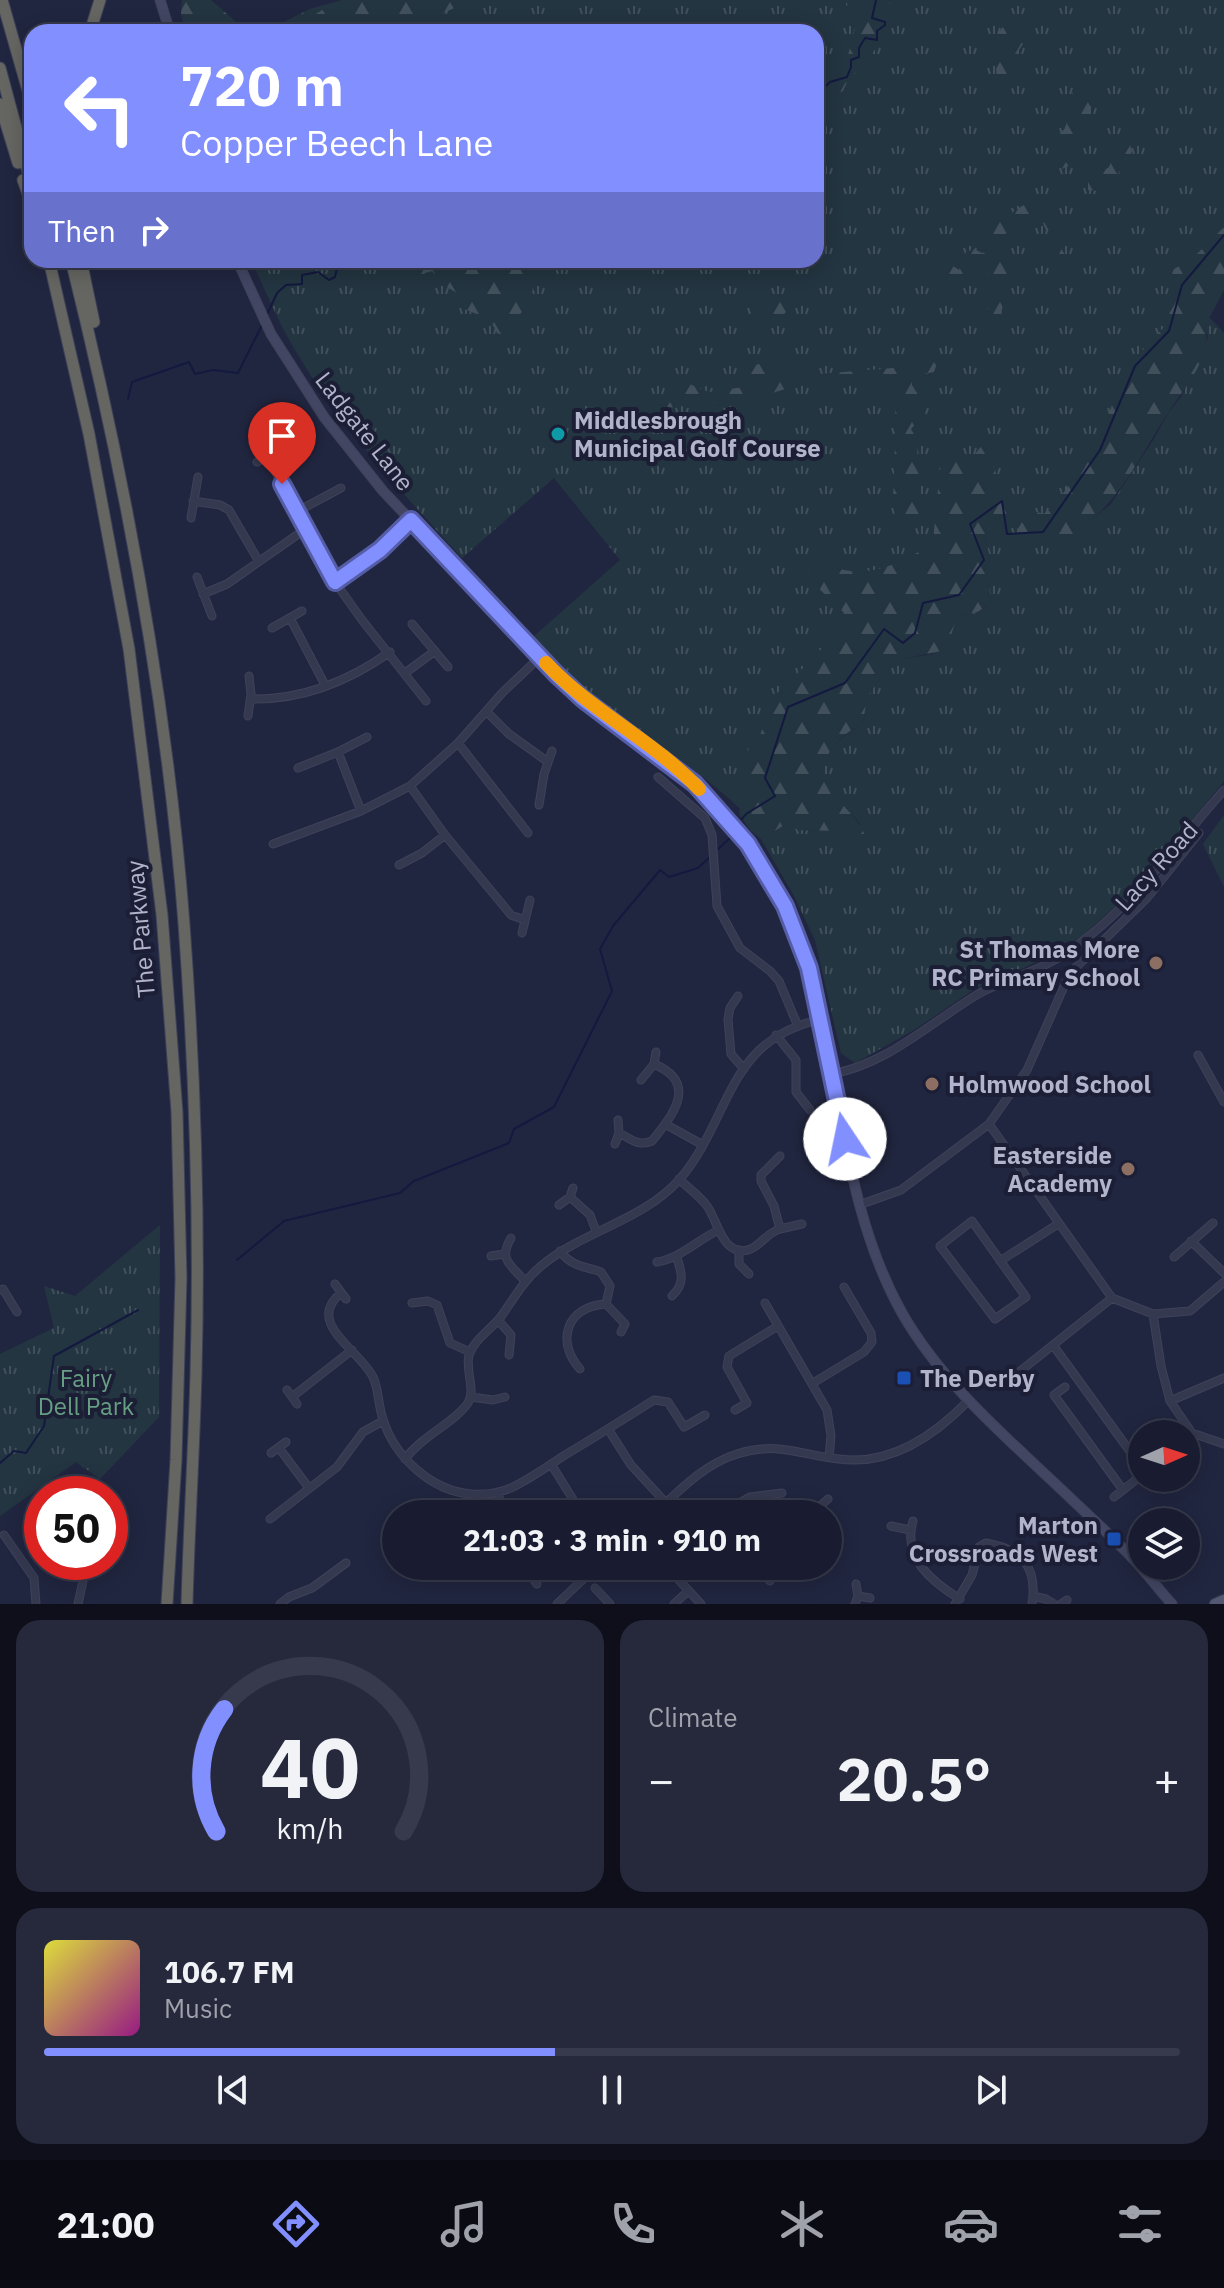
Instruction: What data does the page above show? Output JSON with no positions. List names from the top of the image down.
{
  "streets": {
    "highway": ["The Parkway"],
    "main road": ["Ladgate Lane"],
    "street": ["Lacy Road"]
  },
  "crossings": [
    ["Ladgate Lane", "Lacy Road"]
  ],
  "parks": ["Fairy Dell Park"],
  "places": {
    "other": [
      "Middlesbrough Municipal Golf Course",
      "St Thomas More RC Primary School",
      "Holmwood School",
      "Easterside Academy"
    ],
    "transit": ["The Derby", "Marton Crossroads West"]
  },
  "north": "right",
  "page": {
    "turn": ["720 m", "Copper Beech Lane"],
    "then": "Then",
    "limit": "50",
    "trip": "21:03 · 3 min · 910 m",
    "tile": "Climate",
    "heat": ["−", "20.5°", "+"],
    "song": ["106.7 FM", "Music"],
    "tabs": "21:00",
    "gauge": ["40", "km/h"]
  }
}
